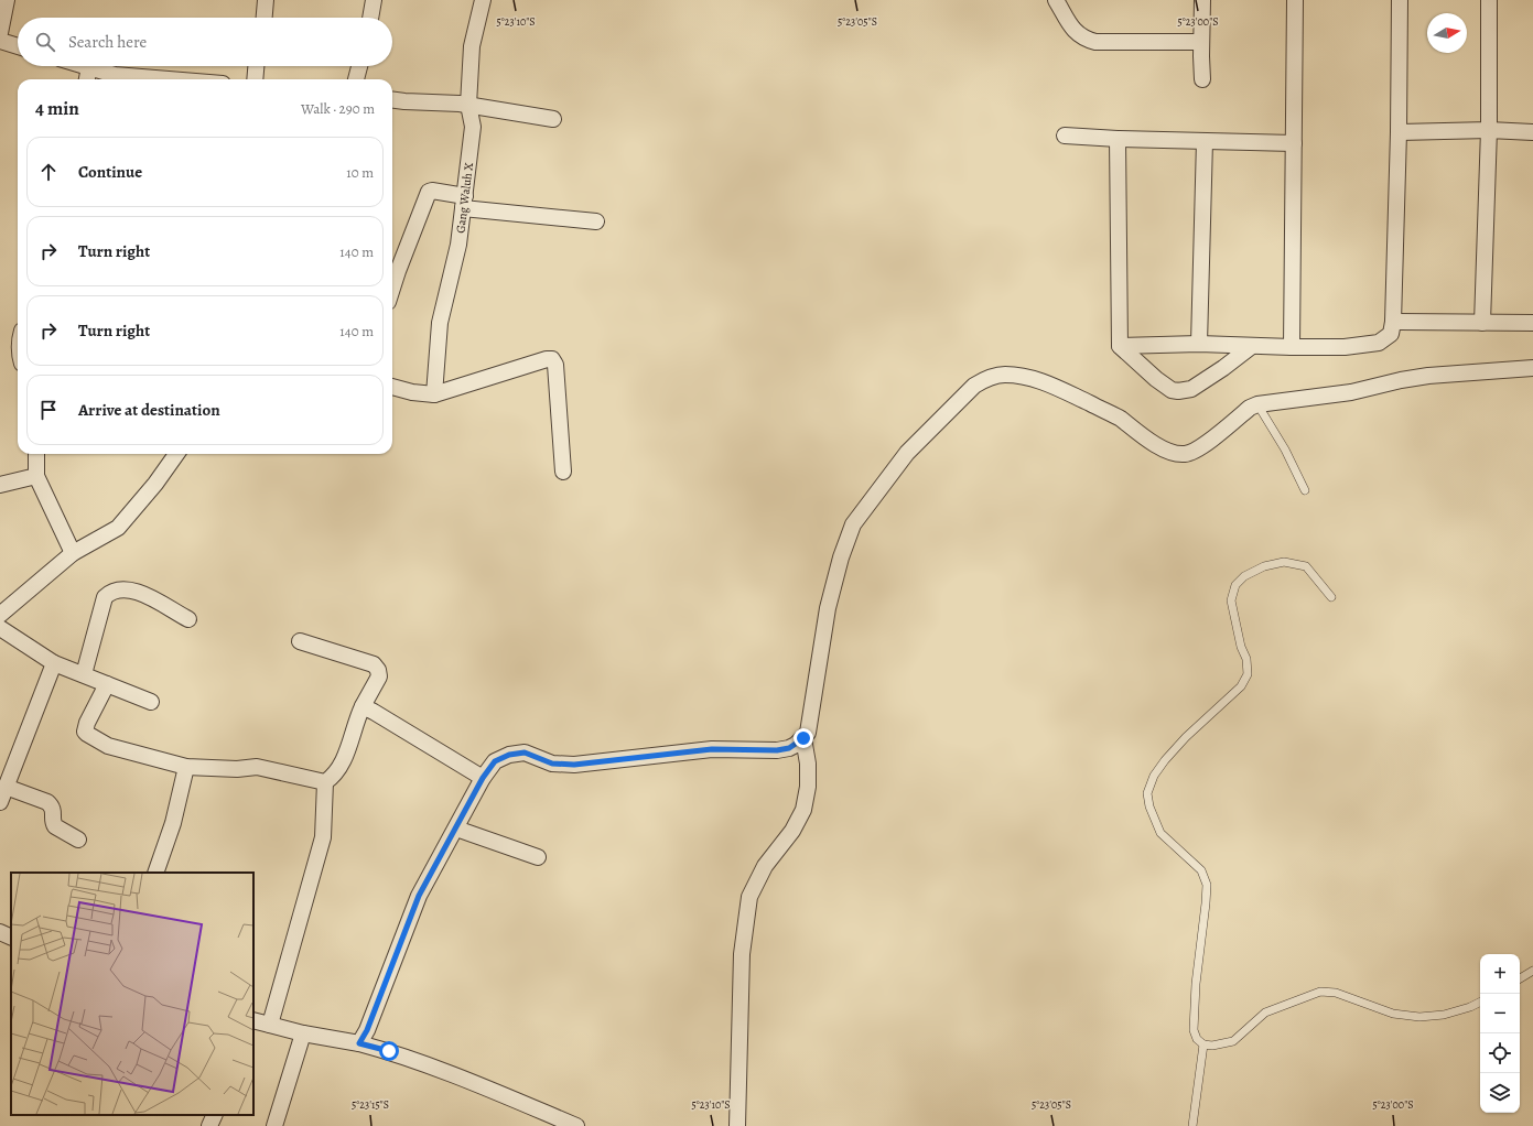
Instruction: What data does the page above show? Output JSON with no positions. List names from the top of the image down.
{
  "streets": {
    "street": ["Gang Waluh X"]
  },
  "north": "right",
  "page": {
    "search": "Search here",
    "heading": ["4 min", "Walk · 290 m"],
    "list": [
      ["Continue", "10 m"],
      ["Turn right", "140 m"],
      ["Turn right", "140 m"],
      "Arrive at destination"
    ],
    "map_buttons": ["+", "−"]
  },
  "coordinates": [
    "5°23'10\"S",
    "5°23'05\"S",
    "5°23'00\"S",
    "5°23'15\"S"
  ]
}
